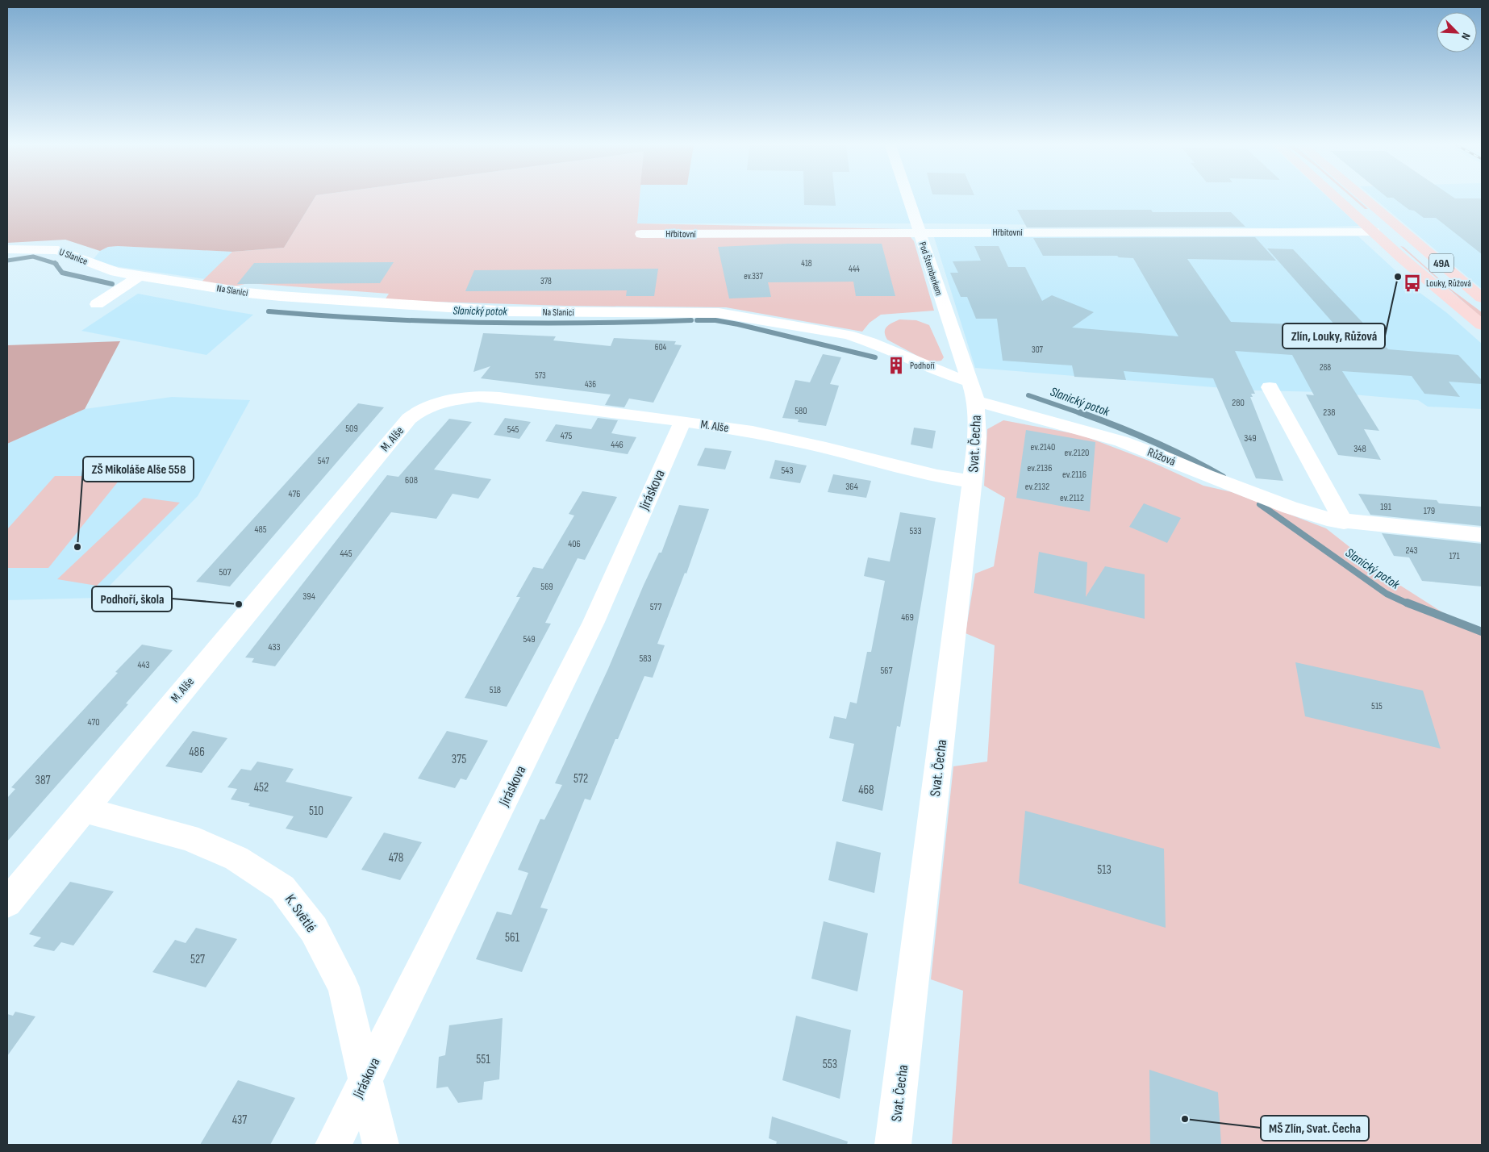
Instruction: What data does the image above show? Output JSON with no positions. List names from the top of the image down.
{
  "streets": {
    "main road": ["49A"],
    "street": [
      "Hřbitovní",
      "U Slanice",
      "Pod Šternberkem",
      "Na Slanici",
      "M. Alše",
      "Svat. Čecha",
      "Růžová",
      "Jiráskova",
      "K. Světlé"
    ]
  },
  "crossings": [
    ["Hřbitovní", "49A"],
    ["Hřbitovní", "Pod Šternberkem"],
    ["U Slanice", "Na Slanici"],
    ["Pod Šternberkem", "Na Slanici"],
    ["Pod Šternberkem", "Svat. Čecha"],
    ["Pod Šternberkem", "Růžová"],
    ["Na Slanici", "Svat. Čecha"],
    ["Na Slanici", "Růžová"],
    ["M. Alše", "Svat. Čecha"],
    ["M. Alše", "Jiráskova"],
    ["M. Alše", "K. Světlé"],
    ["Svat. Čecha", "Růžová"],
    ["Jiráskova", "K. Světlé"]
  ],
  "water": ["Slanický potok"],
  "places": {
    "other": [
      "Zlín, Louky, Růžová",
      "ZŠ Mikoláše Alše 558",
      "Podhoří, škola",
      "MŠ Zlín, Svat. Čecha"
    ],
    "bus stop": ["Louky, Růžová"],
    "building": ["Podhoří"]
  },
  "house_numbers": [
    "418",
    "444",
    "ev.337",
    "378",
    "604",
    "307",
    "288",
    "573",
    "436",
    "280",
    "580",
    "238",
    "509",
    "545",
    "475",
    "349",
    "446",
    "ev.2140",
    "348",
    "ev.2120",
    "547",
    "ev.2136",
    "543",
    "ev.2116",
    "608",
    "364",
    "ev.2132",
    "476",
    "ev.2112",
    "191",
    "179",
    "485",
    "533",
    "406",
    "243",
    "445",
    "171",
    "507",
    "569",
    "394",
    "577",
    "469",
    "549",
    "433",
    "583",
    "443",
    "567",
    "518",
    "515",
    "470",
    "486",
    "375",
    "572",
    "387",
    "452",
    "468",
    "510",
    "478",
    "513",
    "561",
    "527",
    "551",
    "553",
    "437"
  ],
  "north": "bottom right"
}
